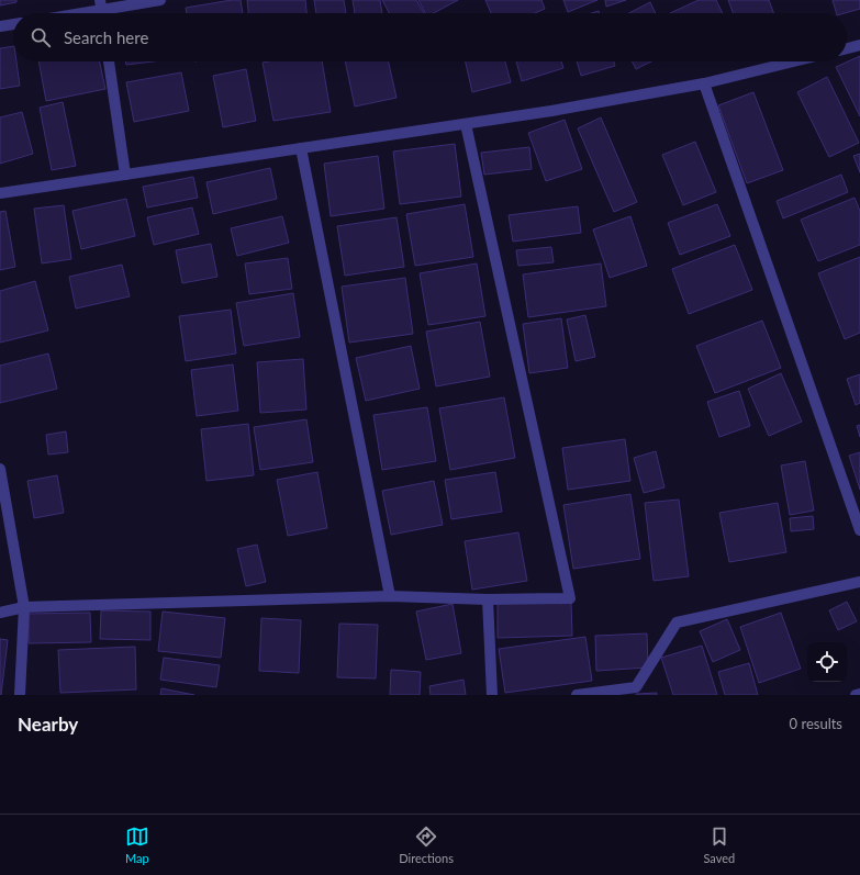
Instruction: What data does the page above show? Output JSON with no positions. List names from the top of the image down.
{
  "page": {
    "search": "Search here",
    "heading": ["Nearby", "0 results"],
    "nav": ["Map", "Directions", "Saved"]
  }
}
